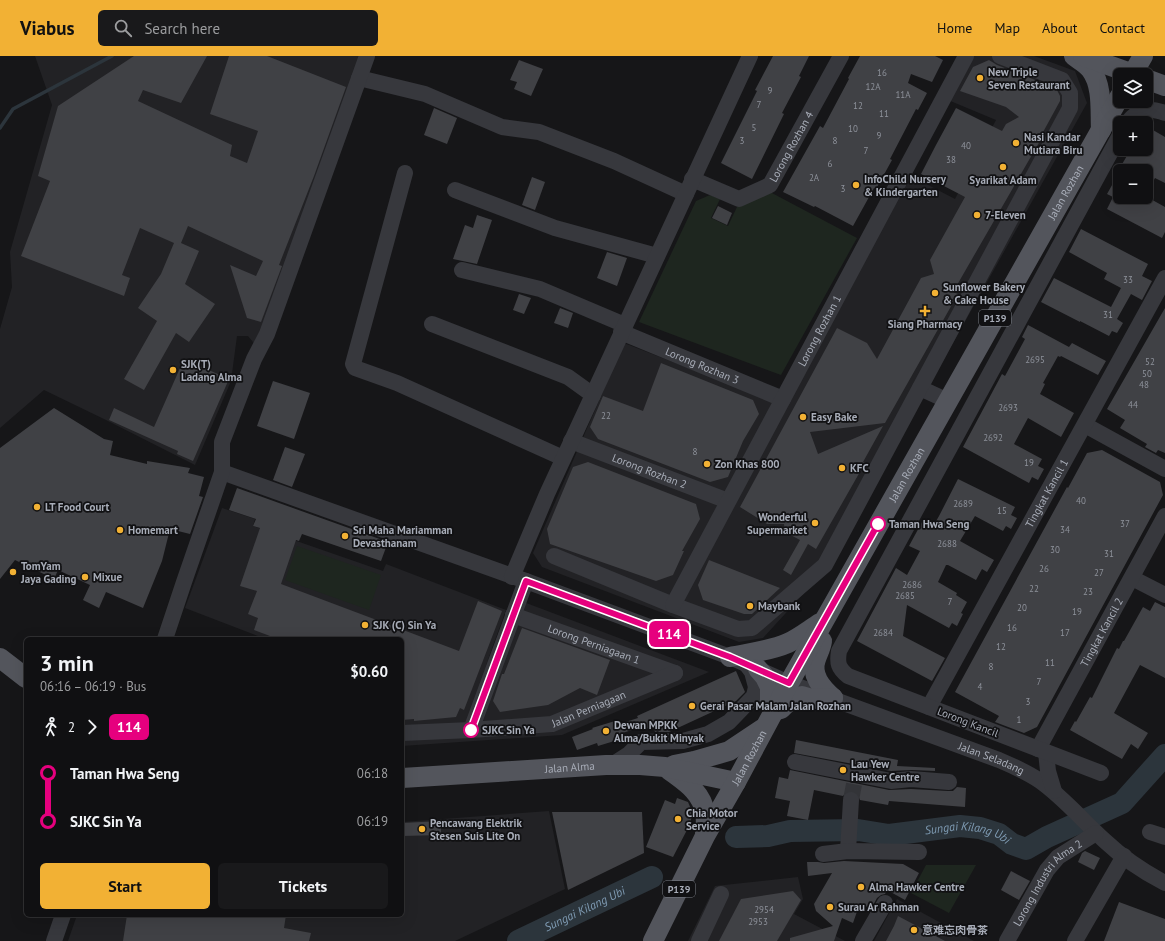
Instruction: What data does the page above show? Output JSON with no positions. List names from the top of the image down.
{
  "streets": {
    "main road": ["Jalan Rozhan", "P139", "Jalan Alma"],
    "street": [
      "Lorong Rozhan 4",
      "Lorong Rozhan 1",
      "Lorong Rozhan 3",
      "Lorong Rozhan 2",
      "Tingkat Kancil 1",
      "Tingkat Kancil 2",
      "Lorong Perniagaan 1",
      "Jalan Perniagaan",
      "Lorong Kancil",
      "Jalan Seladang",
      "Lorong Industri Alma 2"
    ]
  },
  "crossings": [
    ["Jalan Rozhan", "Lorong Kancil"],
    ["Jalan Rozhan", "Jalan Seladang"],
    ["Jalan Rozhan", "Jalan Alma"],
    ["Lorong Rozhan 1", "Lorong Rozhan 3"],
    ["Lorong Rozhan 1", "Lorong Rozhan 2"],
    ["Tingkat Kancil 1", "Lorong Kancil"],
    ["Tingkat Kancil 2", "Lorong Kancil"],
    ["Lorong Perniagaan 1", "Jalan Perniagaan"],
    ["Jalan Seladang", "Lorong Industri Alma 2"]
  ],
  "water": ["Sungai Kilang Ubi"],
  "places": {
    "other": [
      "New Triple Seven Restaurant",
      "Nasi Kandar Mutiara Biru",
      "Syarikat Adam",
      "InfoChild Nursery & Kindergarten",
      "7-Eleven",
      "Sunflower Bakery & Cake House",
      "SJK(T) Ladang Alma",
      "Easy Bake",
      "Zon Khas 800",
      "KFC",
      "LT Food Court",
      "Wonderful Supermarket",
      "Taman Hwa Seng",
      "Homemart",
      "Sri Maha Mariamman Devasthanam",
      "TomYam Jaya Gading",
      "Mixue",
      "Maybank",
      "SJK (C) Sin Ya",
      "Gerai Pasar Malam Jalan Rozhan",
      "SJKC Sin Ya",
      "Dewan MPKK Alma/Bukit Minyak",
      "Lau Yew Hawker Centre",
      "Chia Motor Service",
      "Pencawang Elektrik Stesen Suis Lite On",
      "Alma Hawker Centre",
      "Surau Ar Rahman",
      "意难忘肉骨茶"
    ],
    "health": ["Siang Pharmacy"]
  },
  "lines": ["bus line 114"],
  "house_numbers": [
    "16",
    "12A",
    "9",
    "11A",
    "7",
    "12",
    "11",
    "5",
    "10",
    "9",
    "3",
    "8",
    "40",
    "7",
    "38",
    "6",
    "2A",
    "3",
    "33",
    "31",
    "2695",
    "52",
    "50",
    "48",
    "44",
    "2693",
    "22",
    "2692",
    "8",
    "19",
    "40",
    "2689",
    "15",
    "37",
    "34",
    "2688",
    "30",
    "31",
    "26",
    "27",
    "2686",
    "22",
    "23",
    "2685",
    "7",
    "20",
    "19",
    "16",
    "2684",
    "17",
    "12",
    "11",
    "8",
    "7",
    "4",
    "3",
    "1",
    "2954",
    "2953"
  ],
  "page": {
    "header": "Viabus",
    "search": "Search here",
    "nav": [
      "Home",
      "Map",
      "About",
      "Contact"
    ],
    "on_map": "114",
    "map_buttons": ["+", "−"],
    "heading": ["3 min", "06:16 – 06:19 · Bus", "$0.60"],
    "legs": ["2", "114"],
    "list": [
      {
        "name": "Taman Hwa Seng",
        "value": "06:18"
      },
      {
        "name": "SJKC Sin Ya",
        "value": "06:19"
      }
    ],
    "buttons": ["Start", "Tickets"]
  }
}
